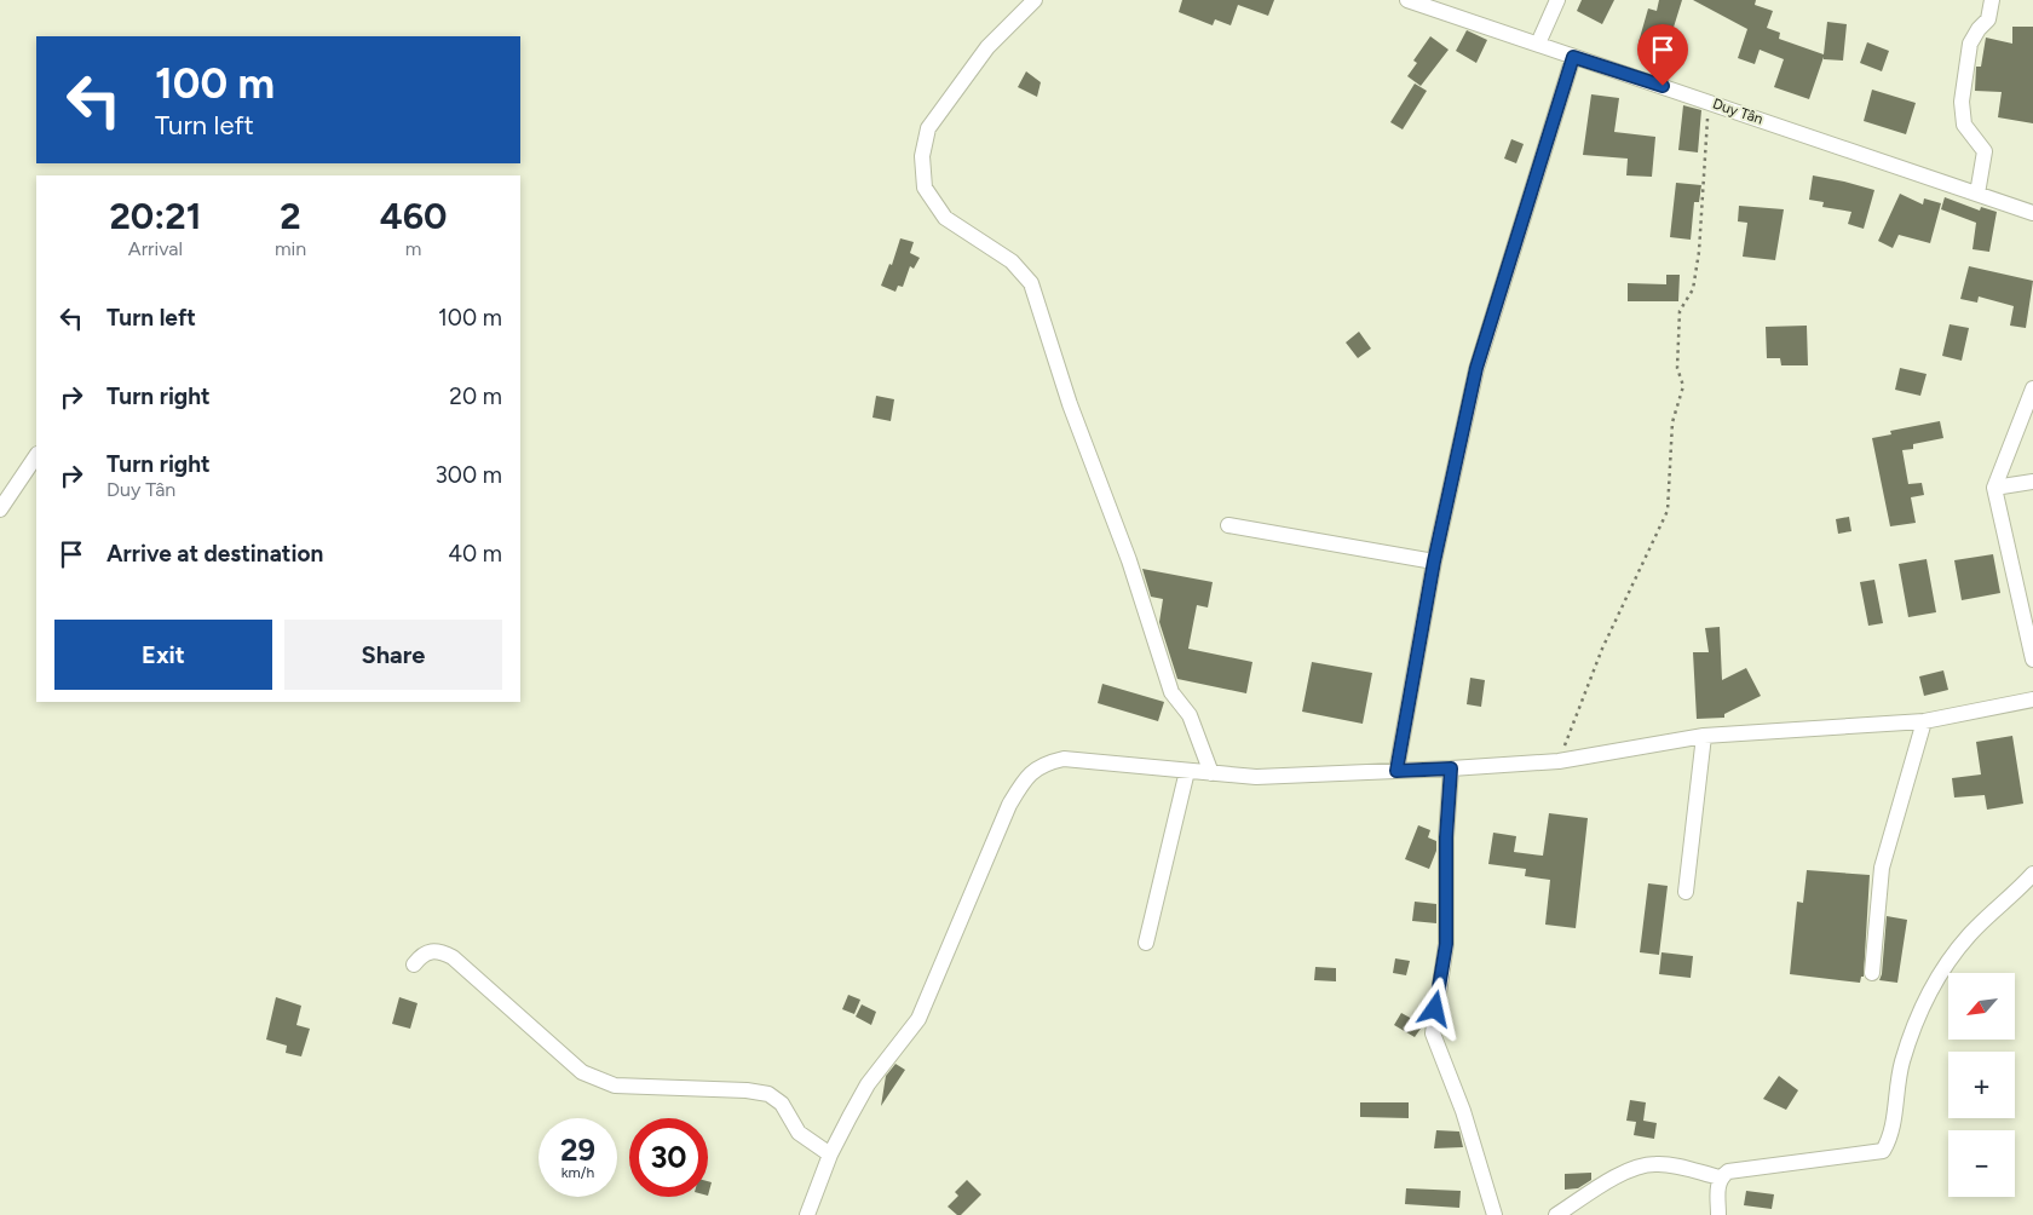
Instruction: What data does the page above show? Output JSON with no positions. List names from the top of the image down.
{
  "streets": {
    "street": ["Duy Tân"]
  },
  "north": "bottom left",
  "page": {
    "turn": ["100 m", "Turn left"],
    "eta": [
      "20:21",
      "Arrival",
      "2",
      "min",
      "460",
      "m"
    ],
    "list": [
      {
        "name": "Turn left",
        "value": "100 m"
      },
      {
        "name": "Turn right",
        "value": "20 m"
      },
      {
        "name": "Turn right",
        "note": "Duy Tân",
        "value": "300 m"
      },
      {
        "name": "Arrive at destination",
        "value": "40 m"
      }
    ],
    "buttons": ["Exit", "Share"],
    "map_buttons": ["+", "−"],
    "speed": "29 km/h",
    "limit": "30"
  }
}
